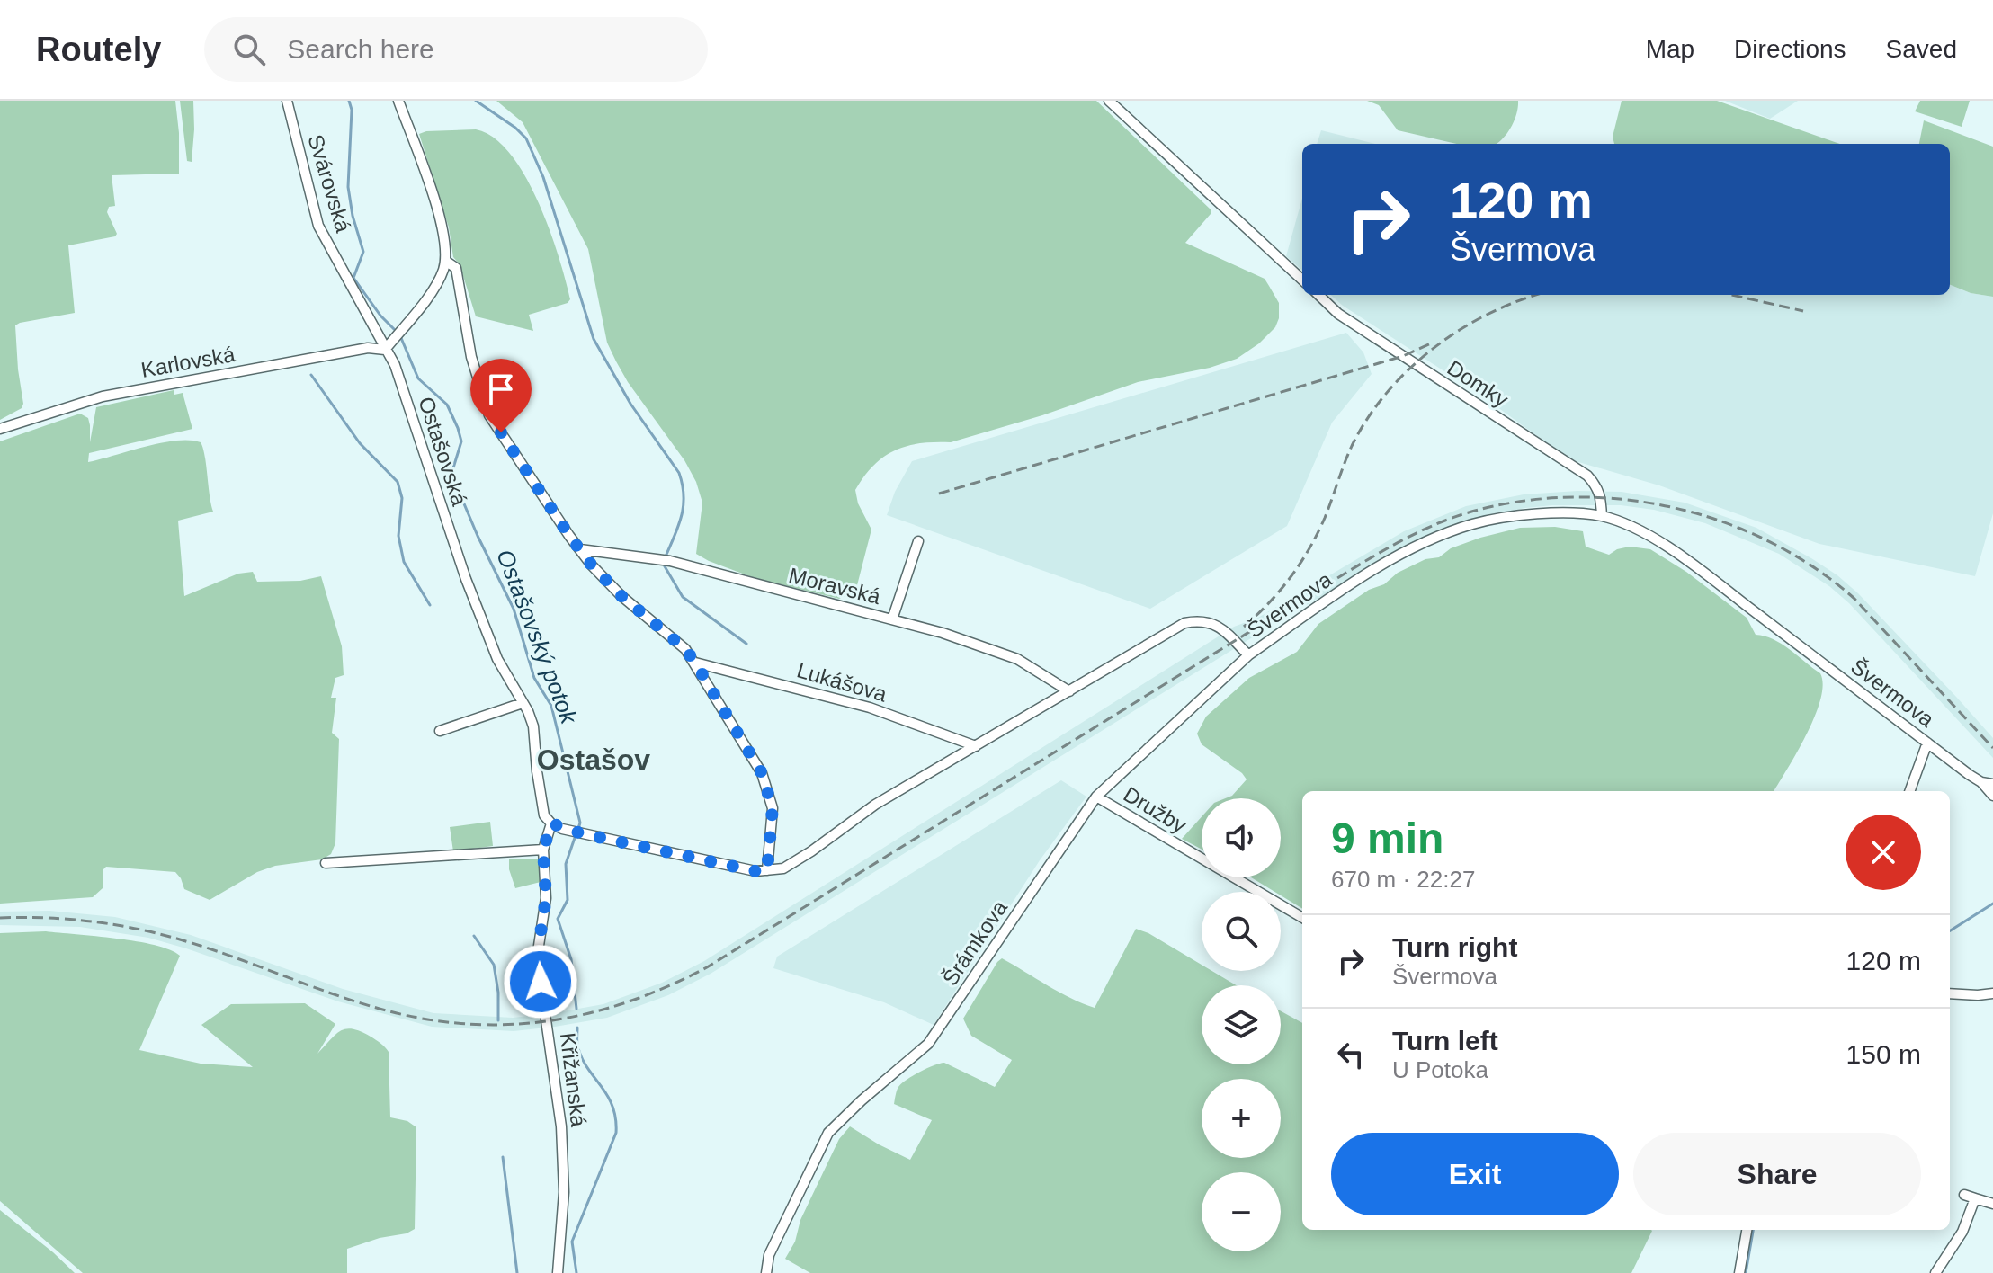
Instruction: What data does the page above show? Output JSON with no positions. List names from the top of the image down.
{
  "streets": {
    "street": [
      "Svárovská",
      "Karlovská",
      "Domky",
      "Ostašovská",
      "Moravská",
      "Švermova",
      "Lukášova",
      "Družby",
      "Šrámkova",
      "Křižanská"
    ]
  },
  "crossings": [
    ["Svárovská", "Karlovská"],
    ["Svárovská", "Ostašovská"],
    ["Karlovská", "Ostašovská"],
    ["Domky", "Švermova"],
    ["Ostašovská", "Švermova"],
    ["Ostašovská", "Křižanská"],
    ["Moravská", "Švermova"],
    ["Švermova", "Lukášova"],
    ["Švermova", "Šrámkova"],
    ["Švermova", "Křižanská"],
    ["Družby", "Šrámkova"]
  ],
  "districts": ["Ostašov"],
  "water": ["Ostašovský potok"],
  "page": {
    "header": "Routely",
    "search": "Search here",
    "nav": ["Map", "Directions", "Saved"],
    "turn": ["120 m", "Švermova"],
    "heading": ["9 min", "670 m · 22:27"],
    "map_buttons": ["+", "−"],
    "list": [
      {
        "name": "Turn right",
        "note": "Švermova",
        "value": "120 m"
      },
      {
        "name": "Turn left",
        "note": "U Potoka",
        "value": "150 m"
      }
    ],
    "buttons": ["Exit", "Share"]
  }
}
